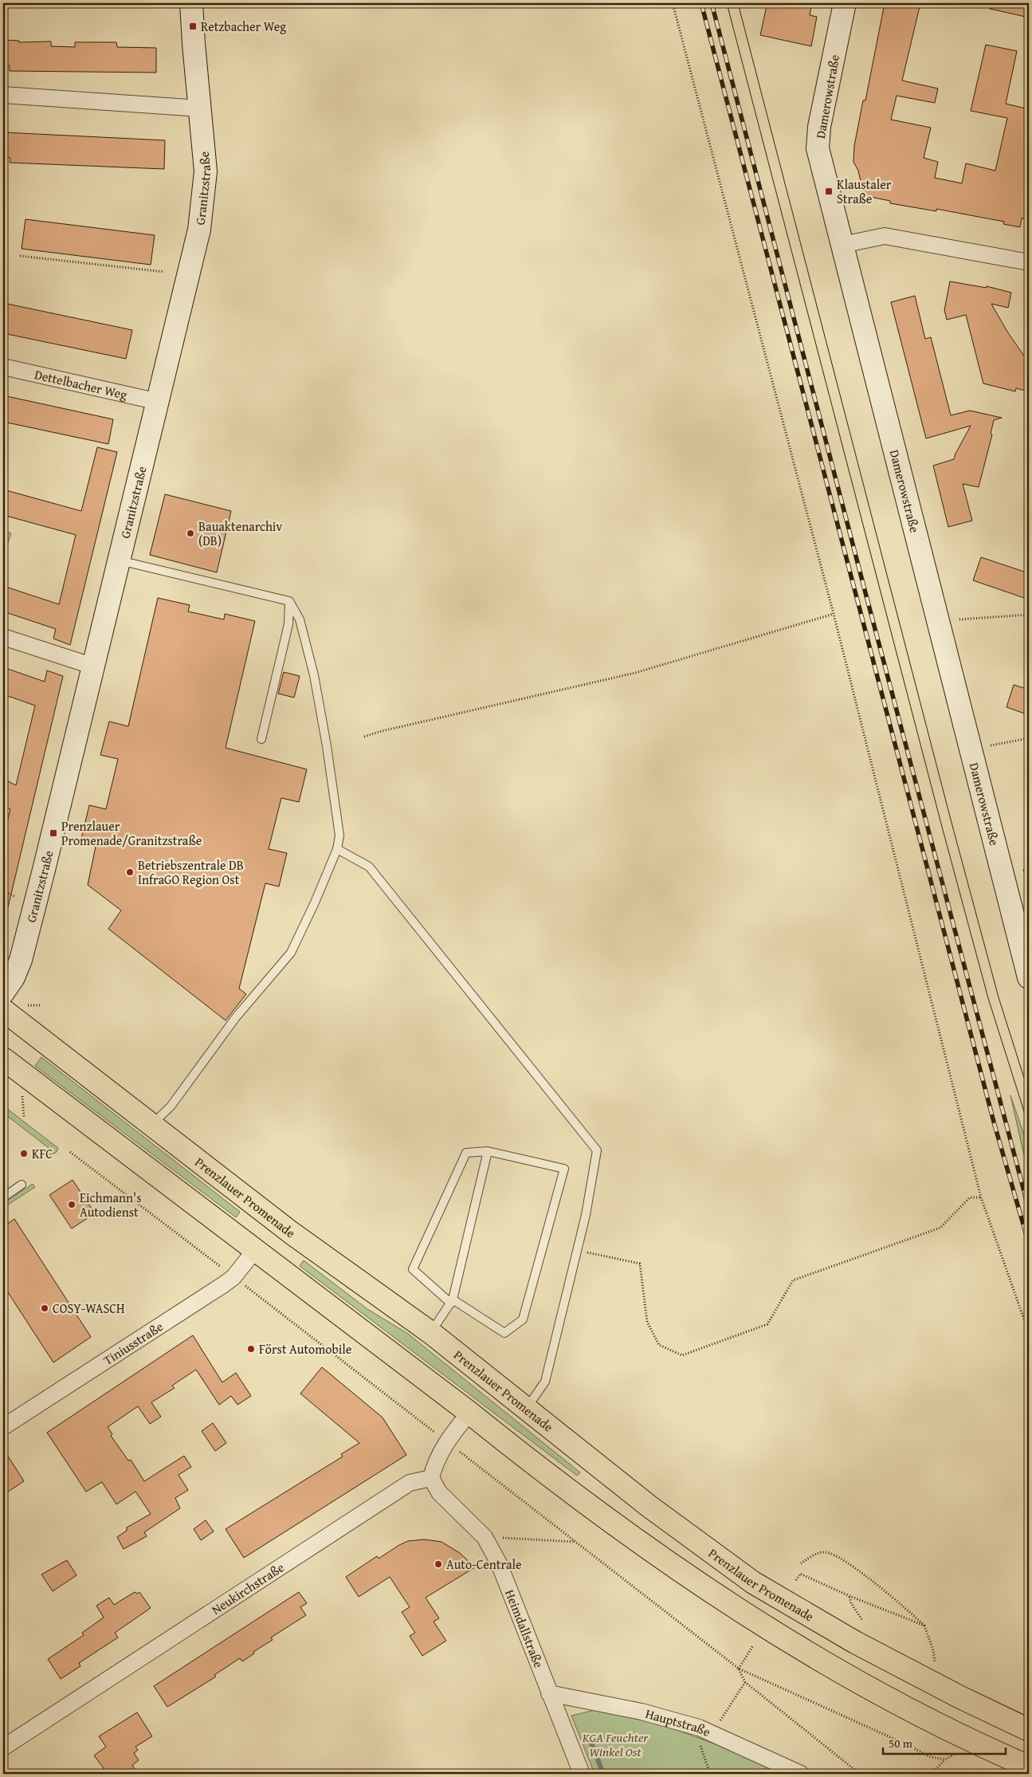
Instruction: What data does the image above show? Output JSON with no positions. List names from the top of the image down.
{
  "streets": {
    "main road": ["Damerowstraße", "Granitzstraße", "Prenzlauer Promenade"],
    "street": [
      "Dettelbacher Weg",
      "Tiniusstraße",
      "Neukirchstraße",
      "Heimdallstraße",
      "Hauptstraße"
    ]
  },
  "crossings": [
    ["Granitzstraße", "Dettelbacher Weg"],
    ["Neukirchstraße", "Heimdallstraße"],
    ["Heimdallstraße", "Hauptstraße"]
  ],
  "parks": ["KGA Feuchter Winkel Ost"],
  "places": {
    "transit": ["Retzbacher Weg", "Klaustaler Straße", "Prenzlauer Promenade/Granitzstraße"],
    "other": [
      "Bauaktenarchiv (DB)",
      "Betriebszentrale DB InfraGO Region Ost",
      "KFC",
      "Eichmann's Autodienst",
      "COSY-WASCH",
      "Först Automobile",
      "Auto-Centrale"
    ]
  },
  "scale_bar": "50 m"
}
